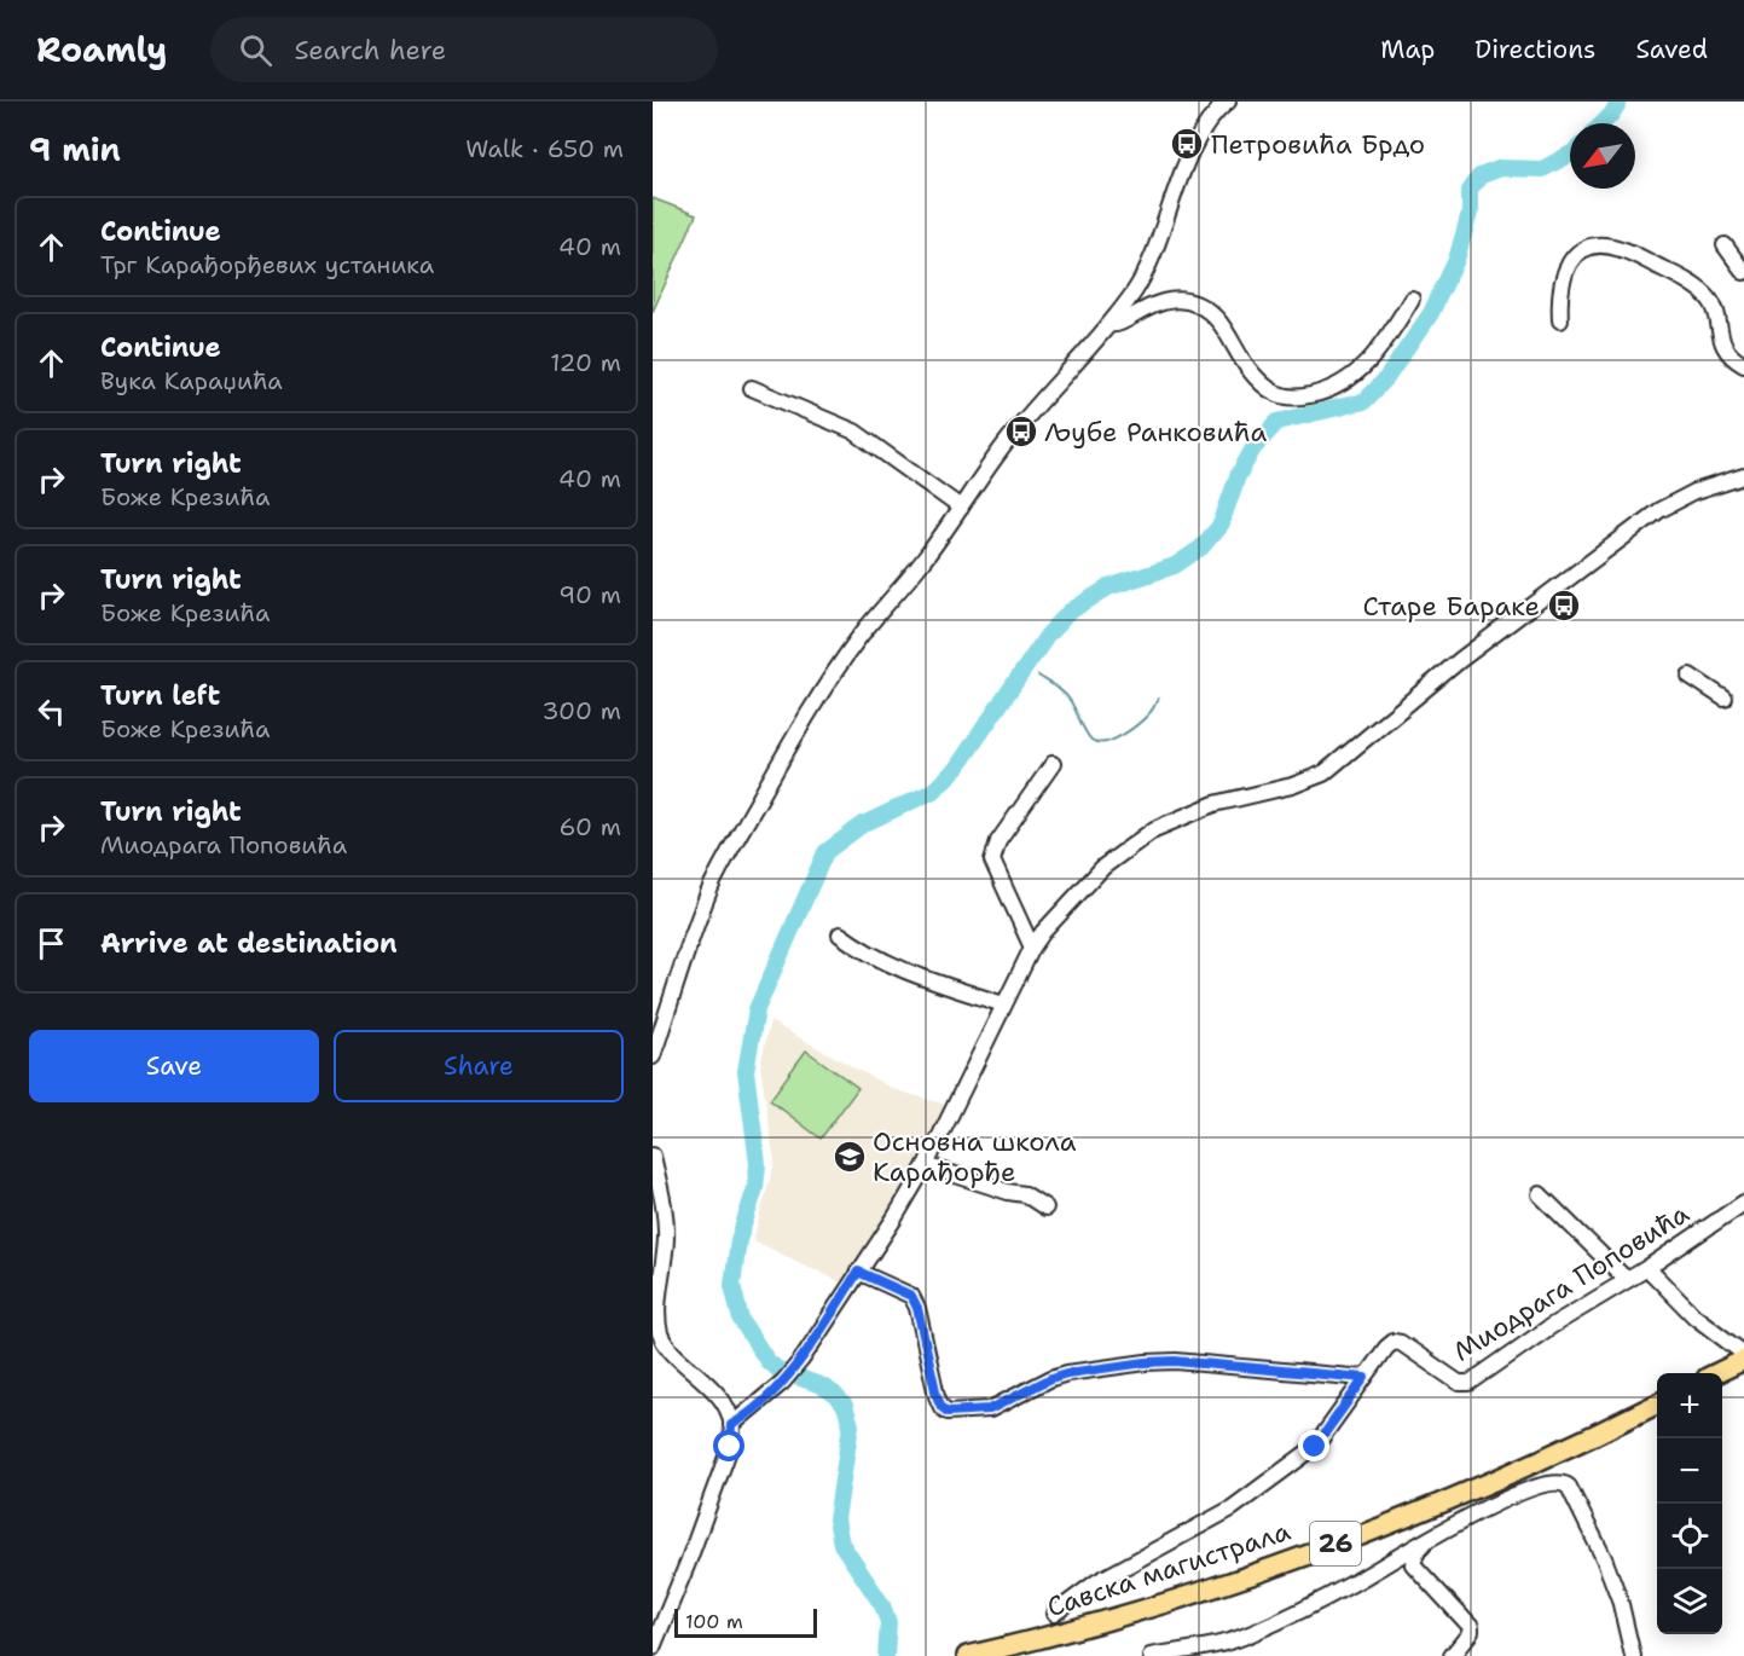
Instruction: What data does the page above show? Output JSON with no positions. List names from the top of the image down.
{
  "streets": {
    "main road": ["26", "Савска магистрала"],
    "street": ["Миодрага Поповића"]
  },
  "places": {
    "bus stop": ["Петровића Брдо", "Љубе Ранковића", "Старе Бараке"],
    "school or university": ["Основна школа Карађорђе"]
  },
  "scale_bar": "100 m",
  "north": "bottom left",
  "page": {
    "header": "Roamly",
    "search": "Search here",
    "nav": ["Map", "Directions", "Saved"],
    "heading": ["9 min", "Walk · 650 m"],
    "list": [
      ["Continue", "Трг Карађорђевих устаника", "40 m"],
      ["Continue", "Вука Караџића", "120 m"],
      ["Turn right", "Боже Крезића", "40 m"],
      ["Turn right", "Боже Крезића", "90 m"],
      ["Turn left", "Боже Крезића", "300 m"],
      ["Turn right", "Миодрага Поповића", "60 m"],
      "Arrive at destination"
    ],
    "buttons": ["Save", "Share"],
    "map_buttons": ["+", "−"],
    "scale": "100 m"
  }
}
